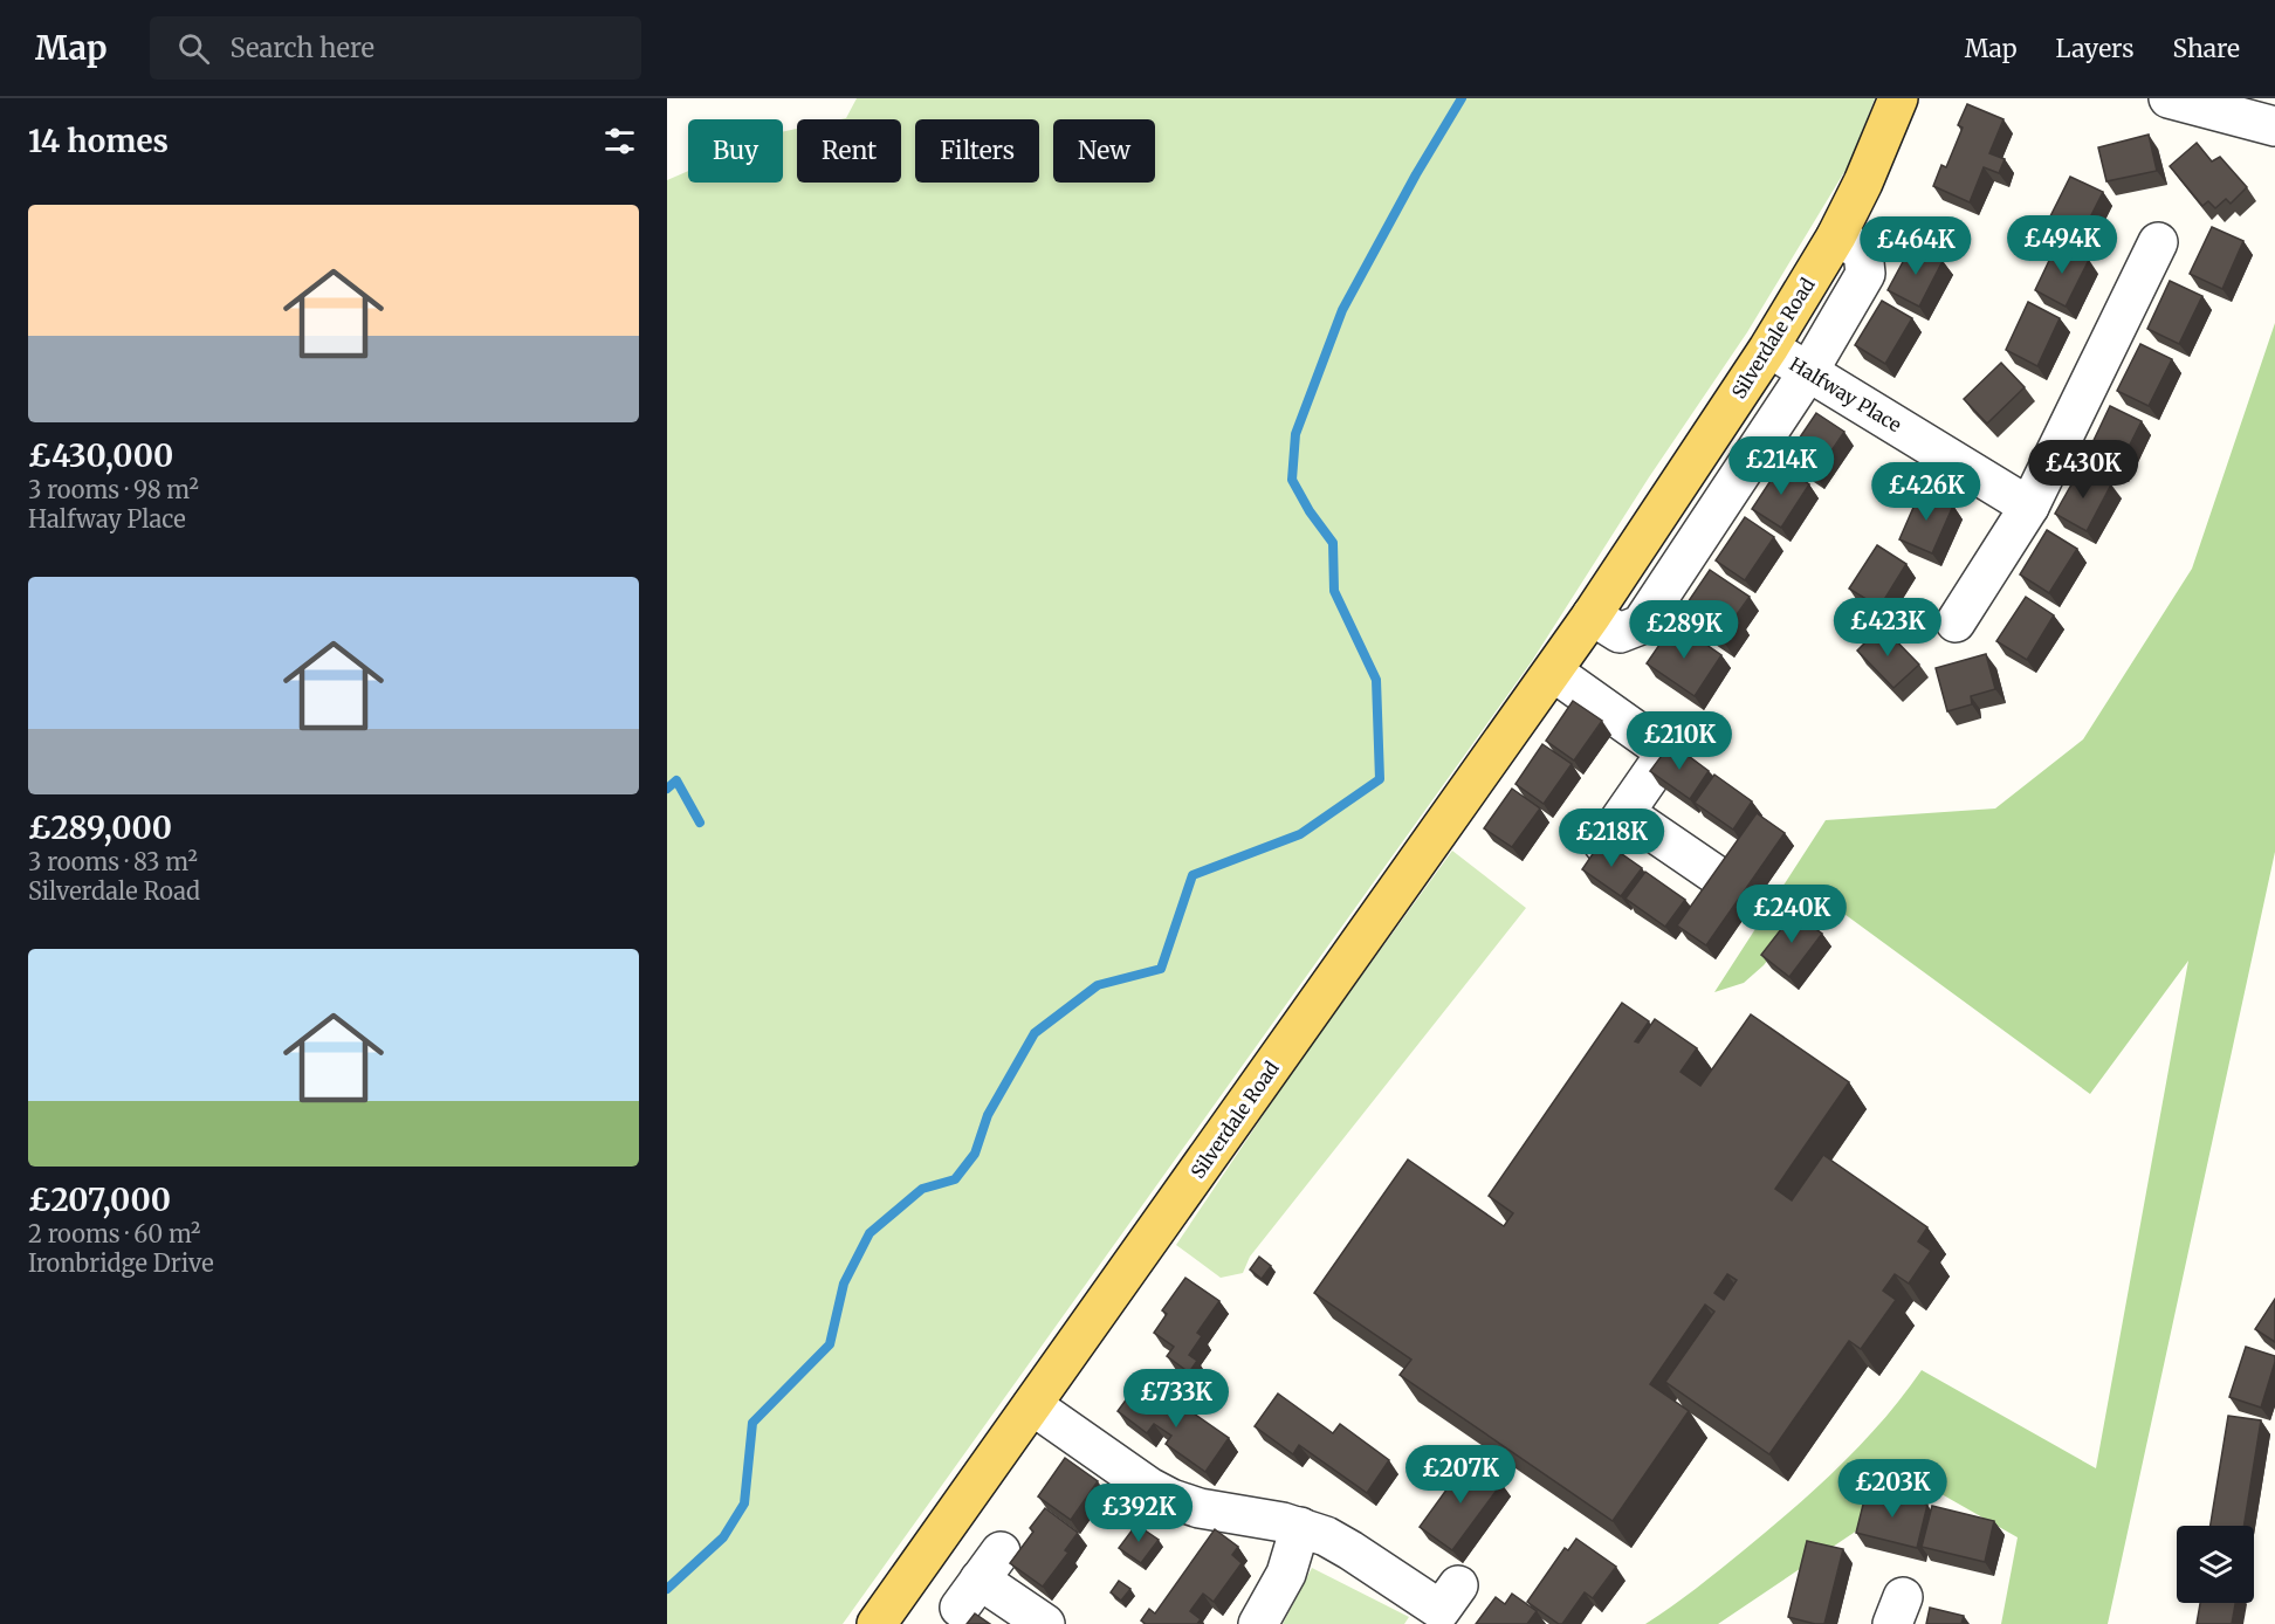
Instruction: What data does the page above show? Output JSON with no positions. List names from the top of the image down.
{
  "streets": {
    "main road": ["Silverdale Road"],
    "street": ["Halfway Place"]
  },
  "crossings": [
    ["Silverdale Road", "Halfway Place"]
  ],
  "page": {
    "header": "Map",
    "search": "Search here",
    "nav": ["Map", "Layers", "Share"],
    "heading": "14 homes",
    "chip": [
      "Buy",
      "Rent",
      "Filters",
      "New"
    ],
    "list": [
      {
        "name": "£430,000",
        "note": "3 rooms · 98 m² · Halfway Place"
      },
      {
        "name": "£289,000",
        "note": "3 rooms · 83 m² · Silverdale Road"
      },
      {
        "name": "£207,000",
        "note": "2 rooms · 60 m² · Ironbridge Drive"
      }
    ],
    "price": [
      "£494K",
      "£464K",
      "£214K",
      "£430K",
      "£426K",
      "£423K",
      "£289K",
      "£210K",
      "£218K",
      "£240K",
      "£733K",
      "£207K",
      "£203K",
      "£392K"
    ]
  }
}
